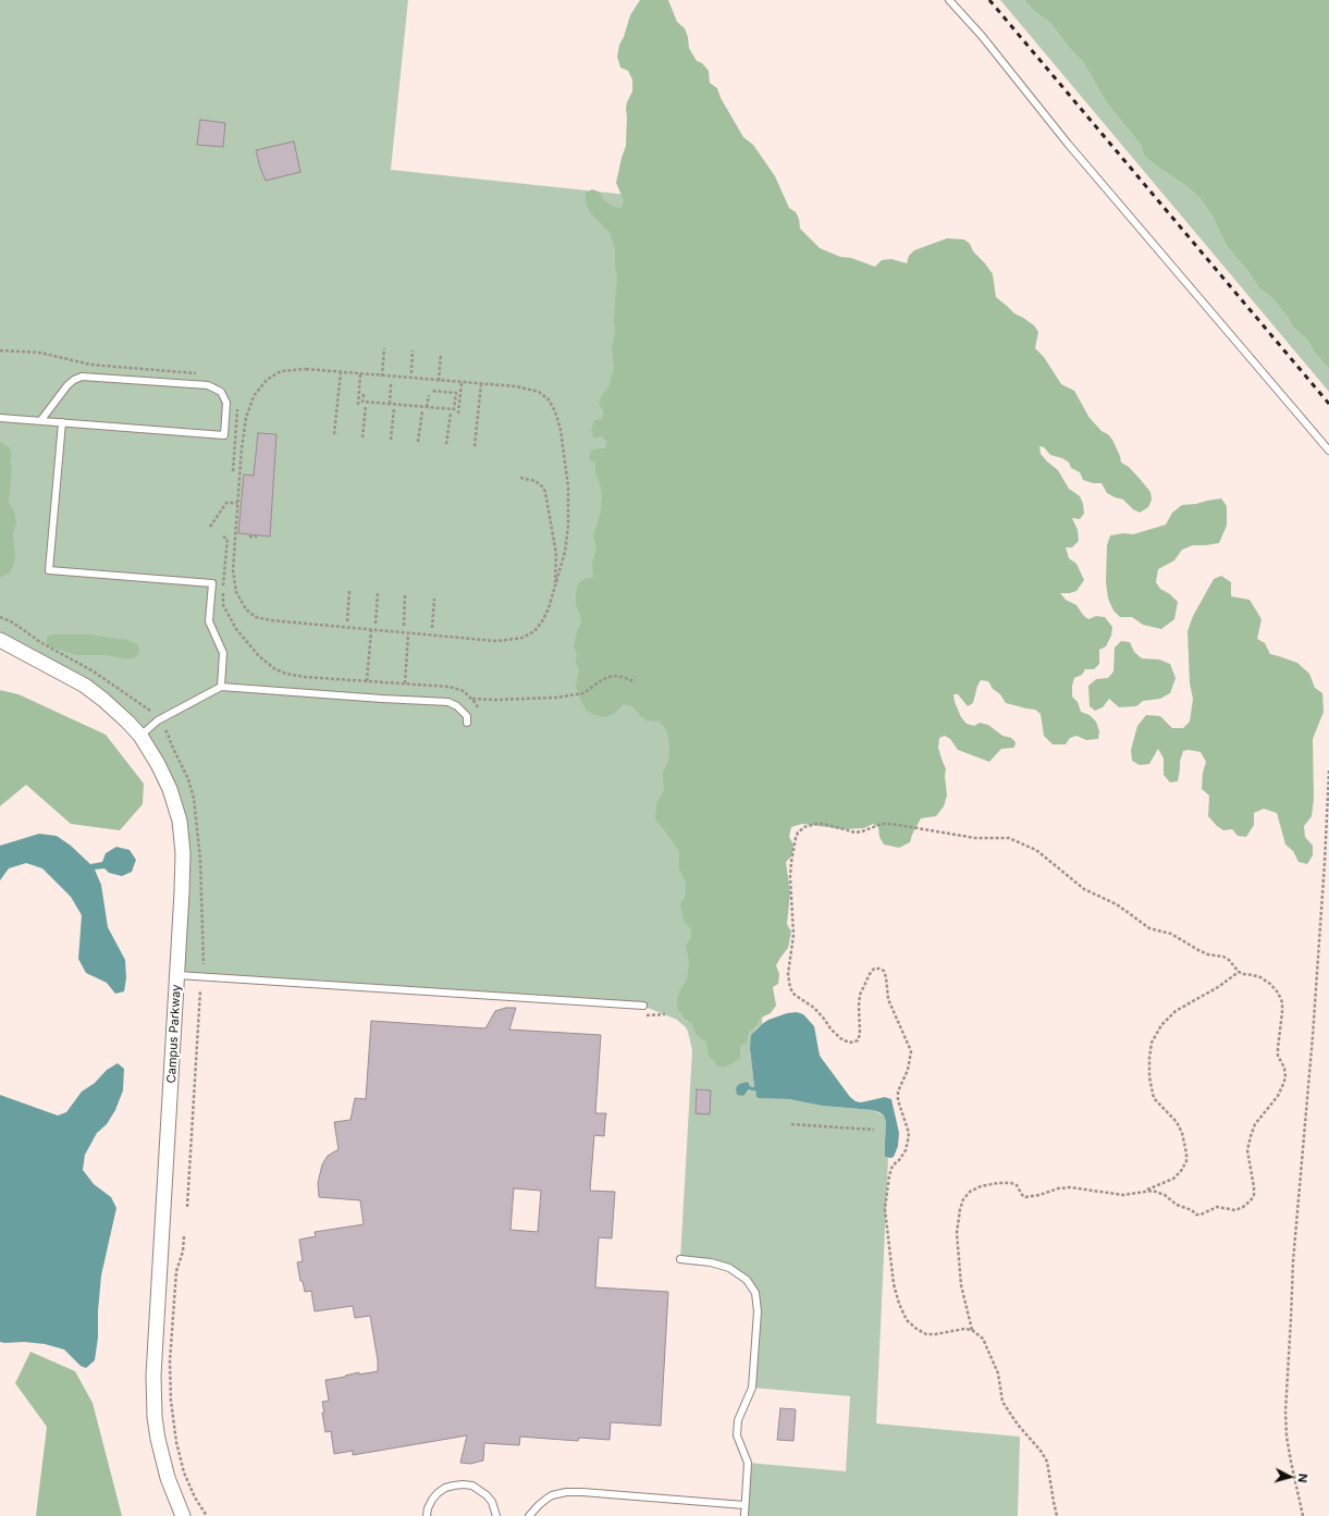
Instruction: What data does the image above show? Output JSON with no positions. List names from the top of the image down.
{
  "streets": {
    "street": ["Campus Parkway"]
  },
  "north": "right"
}
